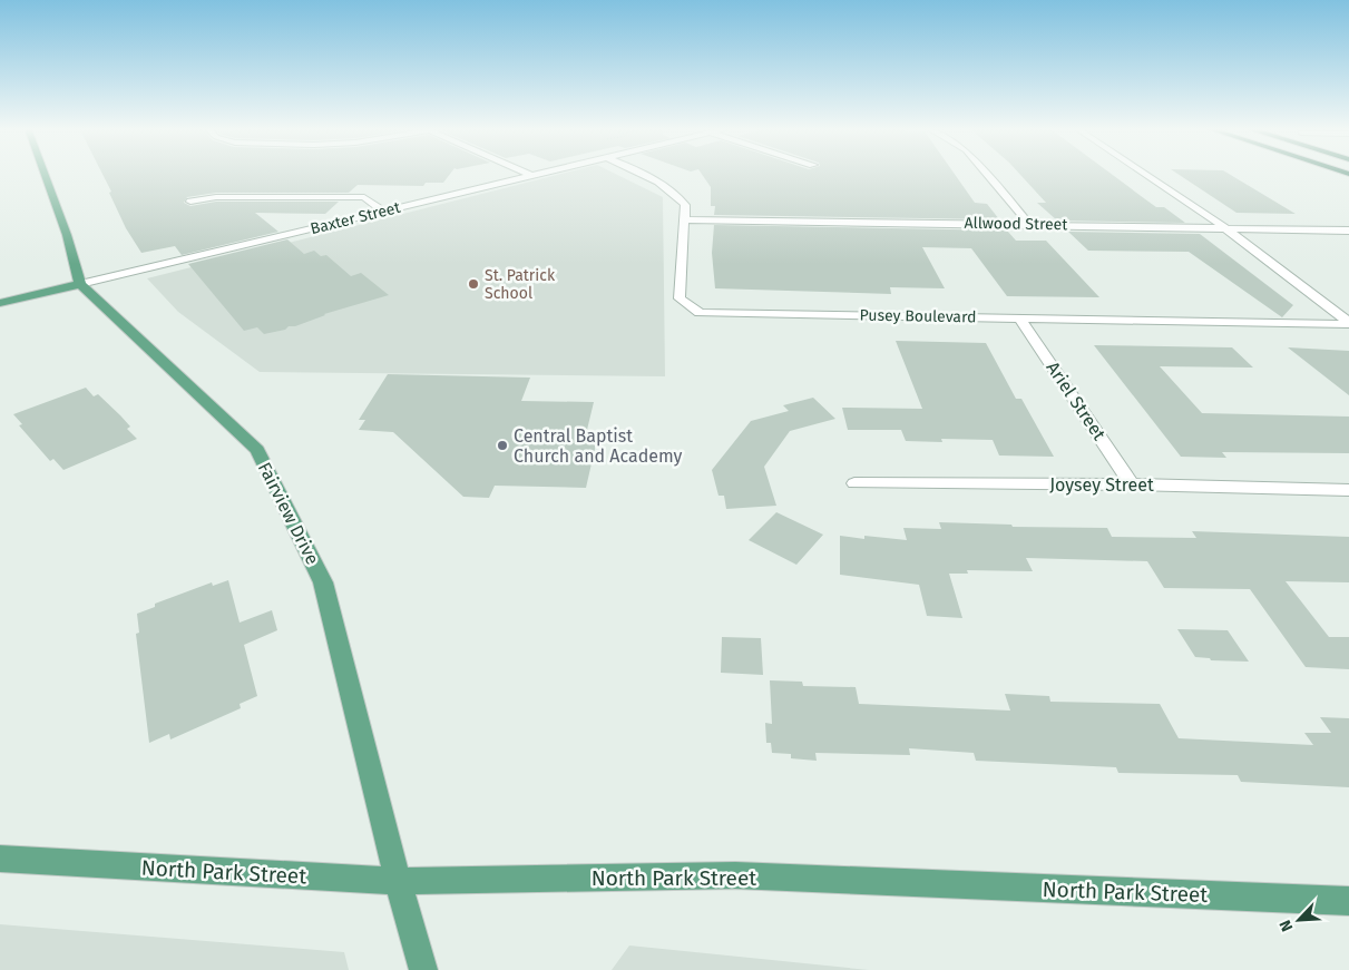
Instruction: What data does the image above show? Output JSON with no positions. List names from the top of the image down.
{
  "streets": {
    "main road": ["Fairview Drive", "North Park Street"],
    "street": [
      "Baxter Street",
      "Allwood Street",
      "Pusey Boulevard",
      "Ariel Street",
      "Joysey Street"
    ]
  },
  "crossings": [
    ["Baxter Street", "Fairview Drive"],
    ["Allwood Street", "Pusey Boulevard"],
    ["Pusey Boulevard", "Ariel Street"],
    ["Ariel Street", "Joysey Street"],
    ["Fairview Drive", "North Park Street"]
  ],
  "places": ["St. Patrick School", "Central Baptist Church and Academy"],
  "north": "bottom left"
}
